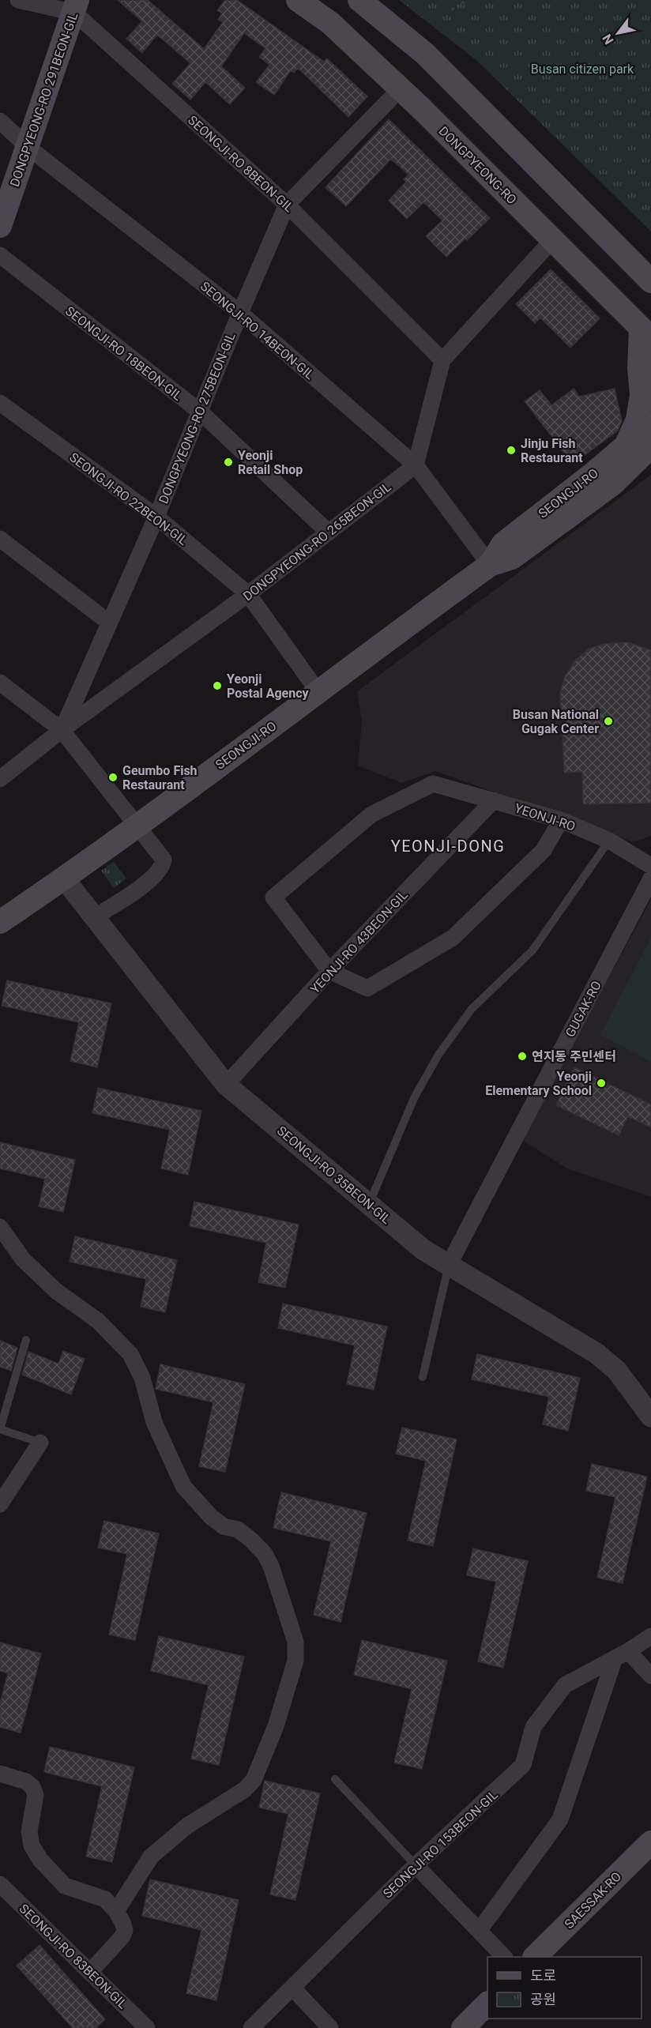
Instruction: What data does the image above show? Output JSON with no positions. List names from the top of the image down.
{
  "streets": {
    "main road": [
      "DONGPYEONG-RO 291BEON-GIL",
      "DONGPYEONG-RO",
      "SEONGJI-RO",
      "SAESSAK-RO"
    ],
    "street": [
      "SEONGJI-RO 8BEON-GIL",
      "SEONGJI-RO 14BEON-GIL",
      "SEONGJI-RO 18BEON-GIL",
      "DONGPYEONG-RO 275BEON-GIL",
      "SEONGJI-RO 22BEON-GIL",
      "DONGPYEONG-RO 265BEON-GIL",
      "YEONJI-RO",
      "YEONJI-RO 43BEON-GIL",
      "GUGAK-RO",
      "SEONGJI-RO 35BEON-GIL",
      "SEONGJI-RO 153BEON-GIL",
      "SEONGJI-RO 83BEON-GIL"
    ]
  },
  "crossings": [
    ["DONGPYEONG-RO 291BEON-GIL", "SEONGJI-RO 8BEON-GIL"],
    ["DONGPYEONG-RO 291BEON-GIL", "SEONGJI-RO 14BEON-GIL"],
    ["SEONGJI-RO 8BEON-GIL", "DONGPYEONG-RO 275BEON-GIL"],
    ["DONGPYEONG-RO", "DONGPYEONG-RO 275BEON-GIL"],
    ["SEONGJI-RO 14BEON-GIL", "DONGPYEONG-RO 275BEON-GIL"],
    ["SEONGJI-RO 14BEON-GIL", "SEONGJI-RO"],
    ["SEONGJI-RO 14BEON-GIL", "DONGPYEONG-RO 265BEON-GIL"],
    ["SEONGJI-RO 18BEON-GIL", "DONGPYEONG-RO 275BEON-GIL"],
    ["SEONGJI-RO 18BEON-GIL", "DONGPYEONG-RO 265BEON-GIL"],
    ["DONGPYEONG-RO 275BEON-GIL", "SEONGJI-RO 22BEON-GIL"],
    ["DONGPYEONG-RO 275BEON-GIL", "DONGPYEONG-RO 265BEON-GIL"],
    ["SEONGJI-RO", "SEONGJI-RO 22BEON-GIL"],
    ["SEONGJI-RO", "SEONGJI-RO 35BEON-GIL"],
    ["SEONGJI-RO 22BEON-GIL", "DONGPYEONG-RO 265BEON-GIL"],
    ["YEONJI-RO", "YEONJI-RO 43BEON-GIL"],
    ["YEONJI-RO 43BEON-GIL", "SEONGJI-RO 35BEON-GIL"],
    ["GUGAK-RO", "SEONGJI-RO 35BEON-GIL"]
  ],
  "districts": ["YEONJI-DONG"],
  "parks": ["Busan citizen park"],
  "places": [
    "Jinju Fish Restaurant",
    "Yeonji Retail Shop",
    "Yeonji Postal Agency",
    "Busan National Gugak Center",
    "Geumbo Fish Restaurant",
    "연지동 주민센터",
    "Yeonji Elementary School"
  ],
  "legend": ["도로", "공원"],
  "north": "bottom left"
}
